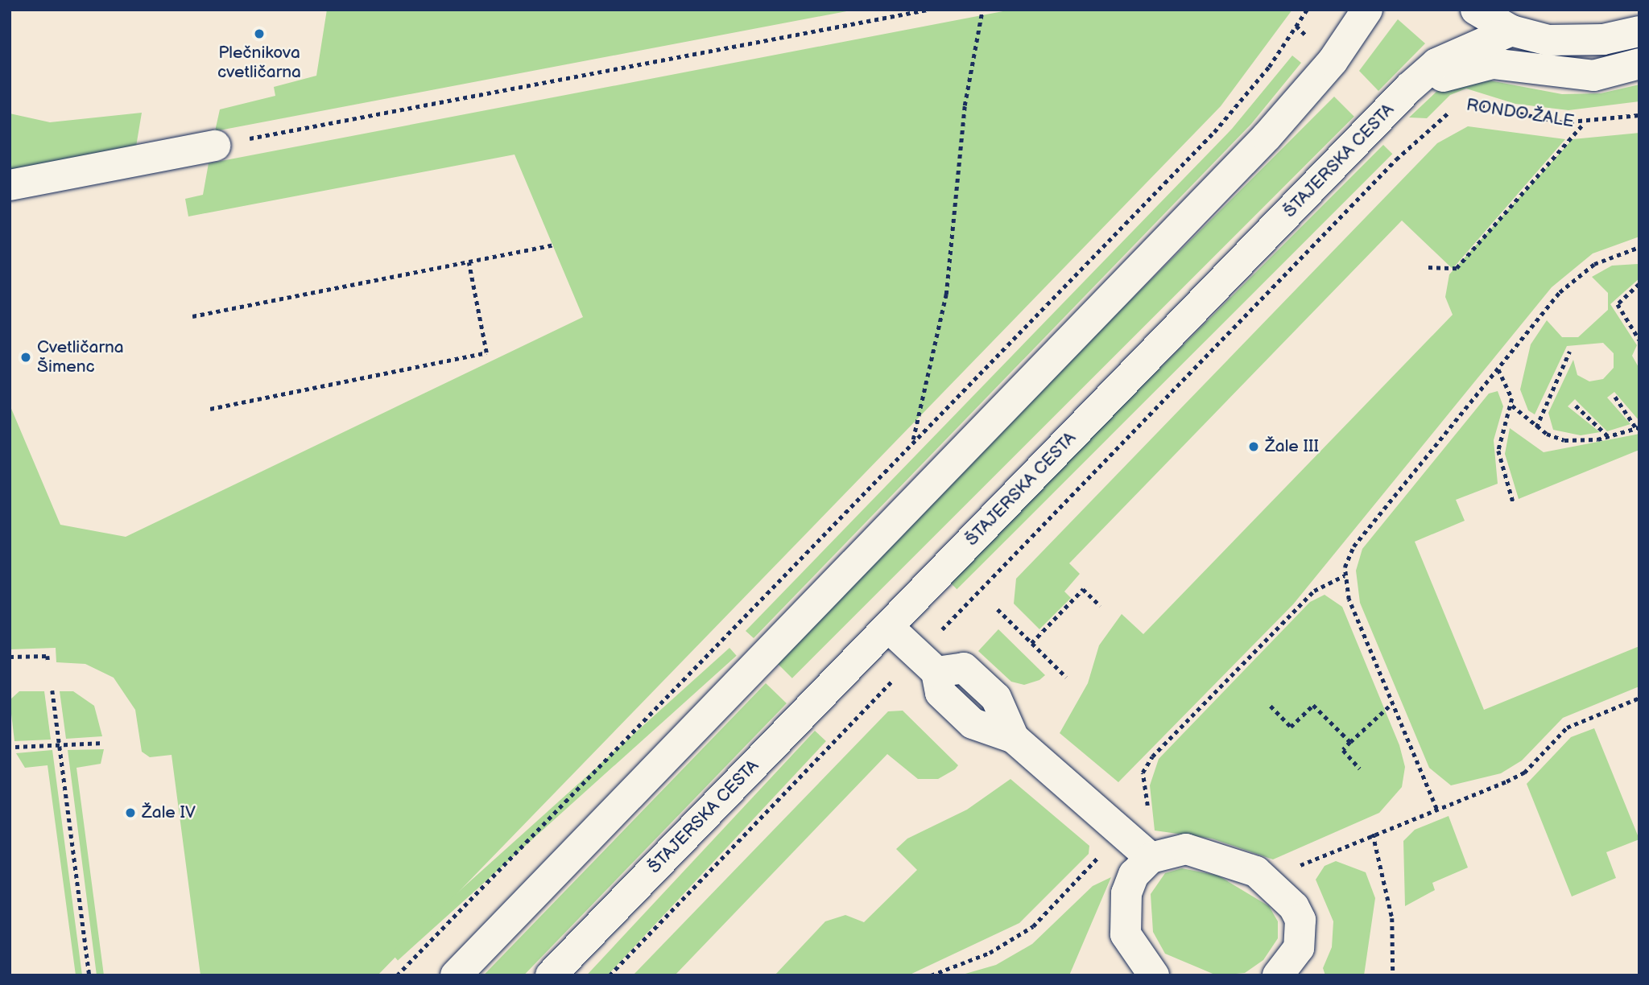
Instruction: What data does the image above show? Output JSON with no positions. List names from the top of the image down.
{
  "streets": {
    "main road": ["ŠTAJERSKA CESTA"],
    "path": ["RONDO ŽALE"]
  },
  "places": [
    "Plečnikova cvetličarna",
    "Cvetličarna Šimenc",
    "Žale III",
    "Žale IV"
  ]
}
